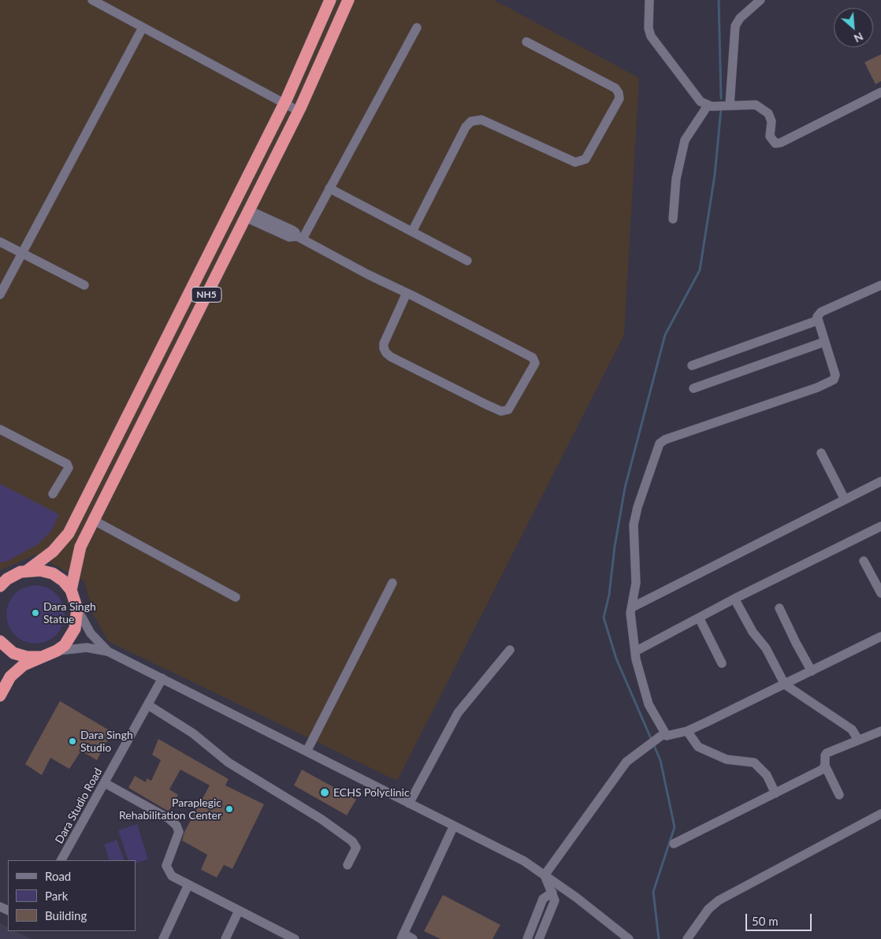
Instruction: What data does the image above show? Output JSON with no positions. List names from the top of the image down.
{
  "streets": {
    "highway": ["NH5"],
    "street": ["Dara Studio Road"]
  },
  "places": [
    "Dara Singh Statue",
    "Dara Singh Studio",
    "ECHS Polyclinic",
    "Paraplegic Rehabilitation Center"
  ],
  "legend": ["Road", "Park", "Building"],
  "scale_bar": "50 m",
  "north": "bottom right"
}
